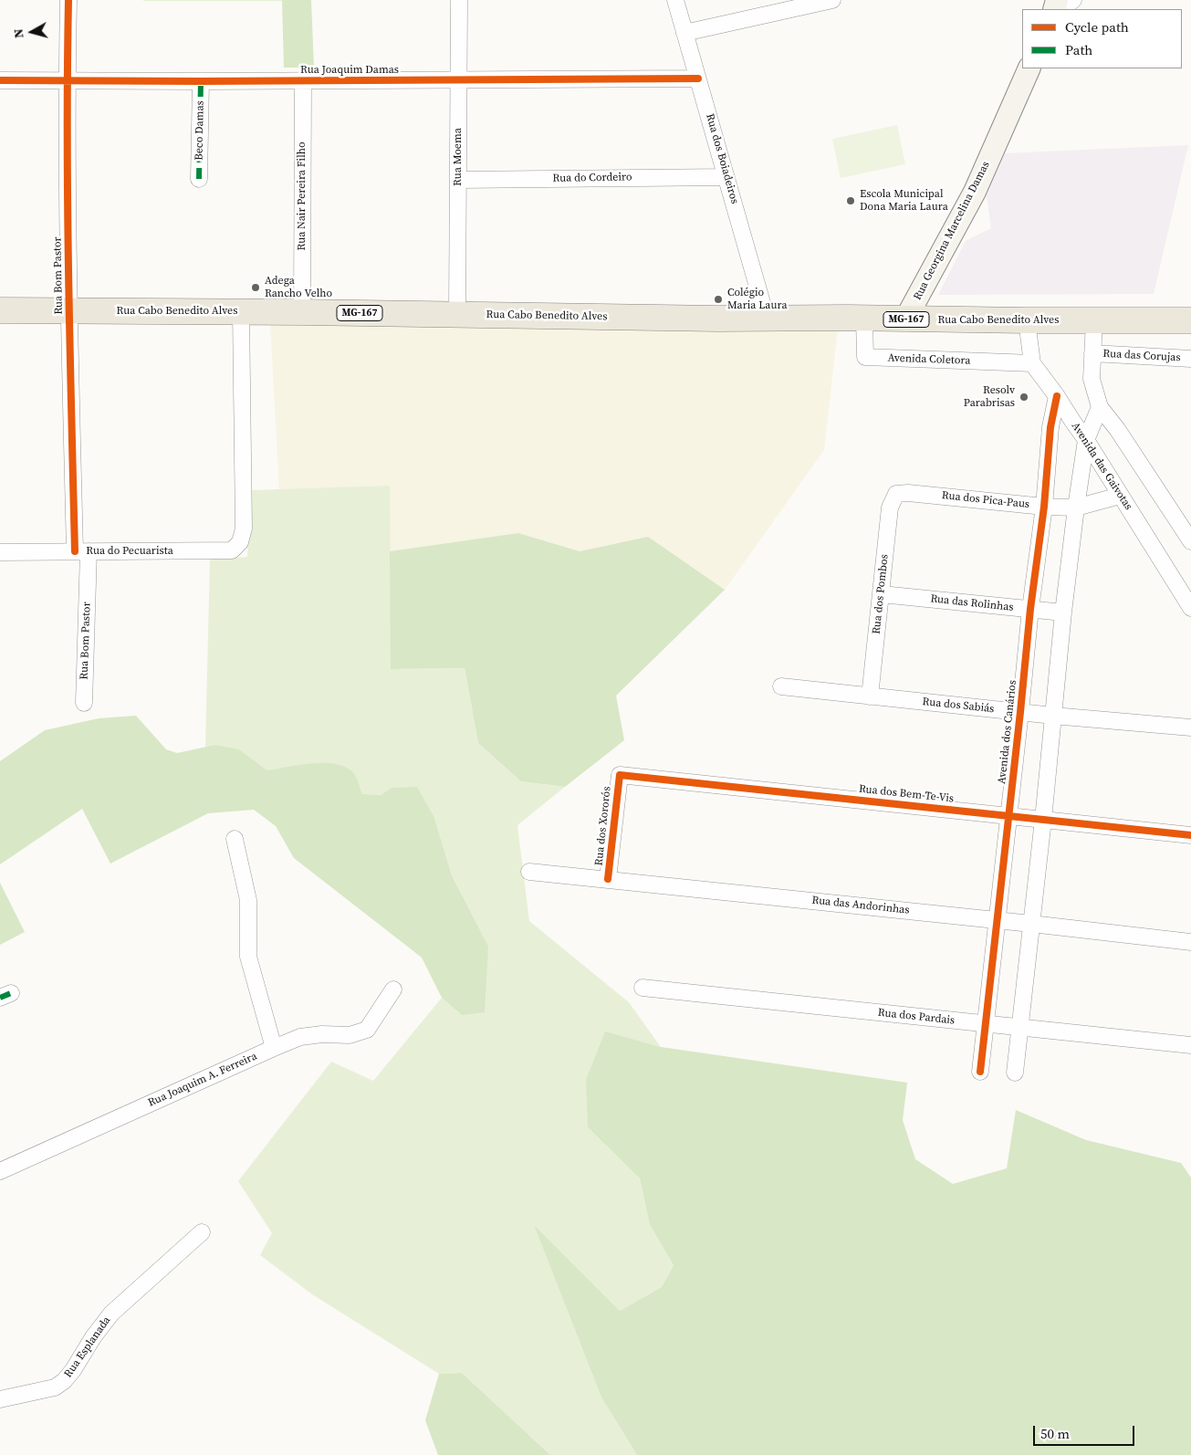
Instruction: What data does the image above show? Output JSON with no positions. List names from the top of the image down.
{
  "streets": {
    "main road": ["Rua Cabo Benedito Alves", "MG-167"],
    "street": [
      "Rua Joaquim Damas",
      "Beco Damas",
      "Rua Moema",
      "Rua dos Boiadeiros",
      "Rua do Cordeiro",
      "Rua Nair Pereira Filho",
      "Rua Georgina Marcelina Damas",
      "Rua Bom Pastor",
      "Rua das Corujas",
      "Avenida Coletora",
      "Avenida das Gaivotas",
      "Rua dos Pica-Paus",
      "Rua do Pecuarista",
      "Rua dos Pombos",
      "Rua das Rolinhas",
      "Rua dos Sabiás",
      "Avenida dos Canários",
      "Rua dos Bem-Te-Vis",
      "Rua dos Xororós",
      "Rua das Andorinhas",
      "Rua dos Pardais",
      "Rua Joaquim A. Ferreira",
      "Rua Esplanada"
    ]
  },
  "crossings": [
    ["Rua Joaquim Damas", "Beco Damas"],
    ["Rua Joaquim Damas", "Rua Moema"],
    ["Rua Joaquim Damas", "Rua dos Boiadeiros"],
    ["Rua Joaquim Damas", "Rua Nair Pereira Filho"],
    ["Rua Joaquim Damas", "Rua Bom Pastor"],
    ["Rua Moema", "Rua do Cordeiro"],
    ["Rua Moema", "Rua Cabo Benedito Alves"],
    ["Rua dos Boiadeiros", "Rua do Cordeiro"],
    ["Rua dos Boiadeiros", "Rua Cabo Benedito Alves"],
    ["Rua Nair Pereira Filho", "Rua Cabo Benedito Alves"],
    ["Rua Georgina Marcelina Damas", "Rua Cabo Benedito Alves"],
    ["Rua Bom Pastor", "Rua Cabo Benedito Alves"],
    ["Rua Bom Pastor", "Rua do Pecuarista"],
    ["Rua Cabo Benedito Alves", "MG-167"],
    ["Rua Cabo Benedito Alves", "Avenida Coletora"],
    ["Rua Cabo Benedito Alves", "Avenida das Gaivotas"],
    ["Rua Cabo Benedito Alves", "Rua do Pecuarista"],
    ["Avenida Coletora", "Avenida das Gaivotas"],
    ["Avenida das Gaivotas", "Rua dos Pica-Paus"],
    ["Avenida das Gaivotas", "Avenida dos Canários"],
    ["Rua dos Pica-Paus", "Rua dos Pombos"],
    ["Rua dos Pica-Paus", "Avenida dos Canários"],
    ["Rua dos Pombos", "Rua das Rolinhas"],
    ["Rua dos Pombos", "Rua dos Sabiás"],
    ["Rua das Rolinhas", "Avenida dos Canários"],
    ["Rua dos Sabiás", "Avenida dos Canários"],
    ["Avenida dos Canários", "Rua dos Bem-Te-Vis"],
    ["Avenida dos Canários", "Rua das Andorinhas"],
    ["Avenida dos Canários", "Rua dos Pardais"],
    ["Rua dos Bem-Te-Vis", "Rua dos Xororós"],
    ["Rua dos Xororós", "Rua das Andorinhas"]
  ],
  "places": [
    "Escola Municipal Dona Maria Laura",
    "Adega Rancho Velho",
    "Colégio Maria Laura",
    "Resolv Parabrisas"
  ],
  "legend": ["Cycle path", "Path"],
  "scale_bar": "50 m",
  "north": "left"
}
